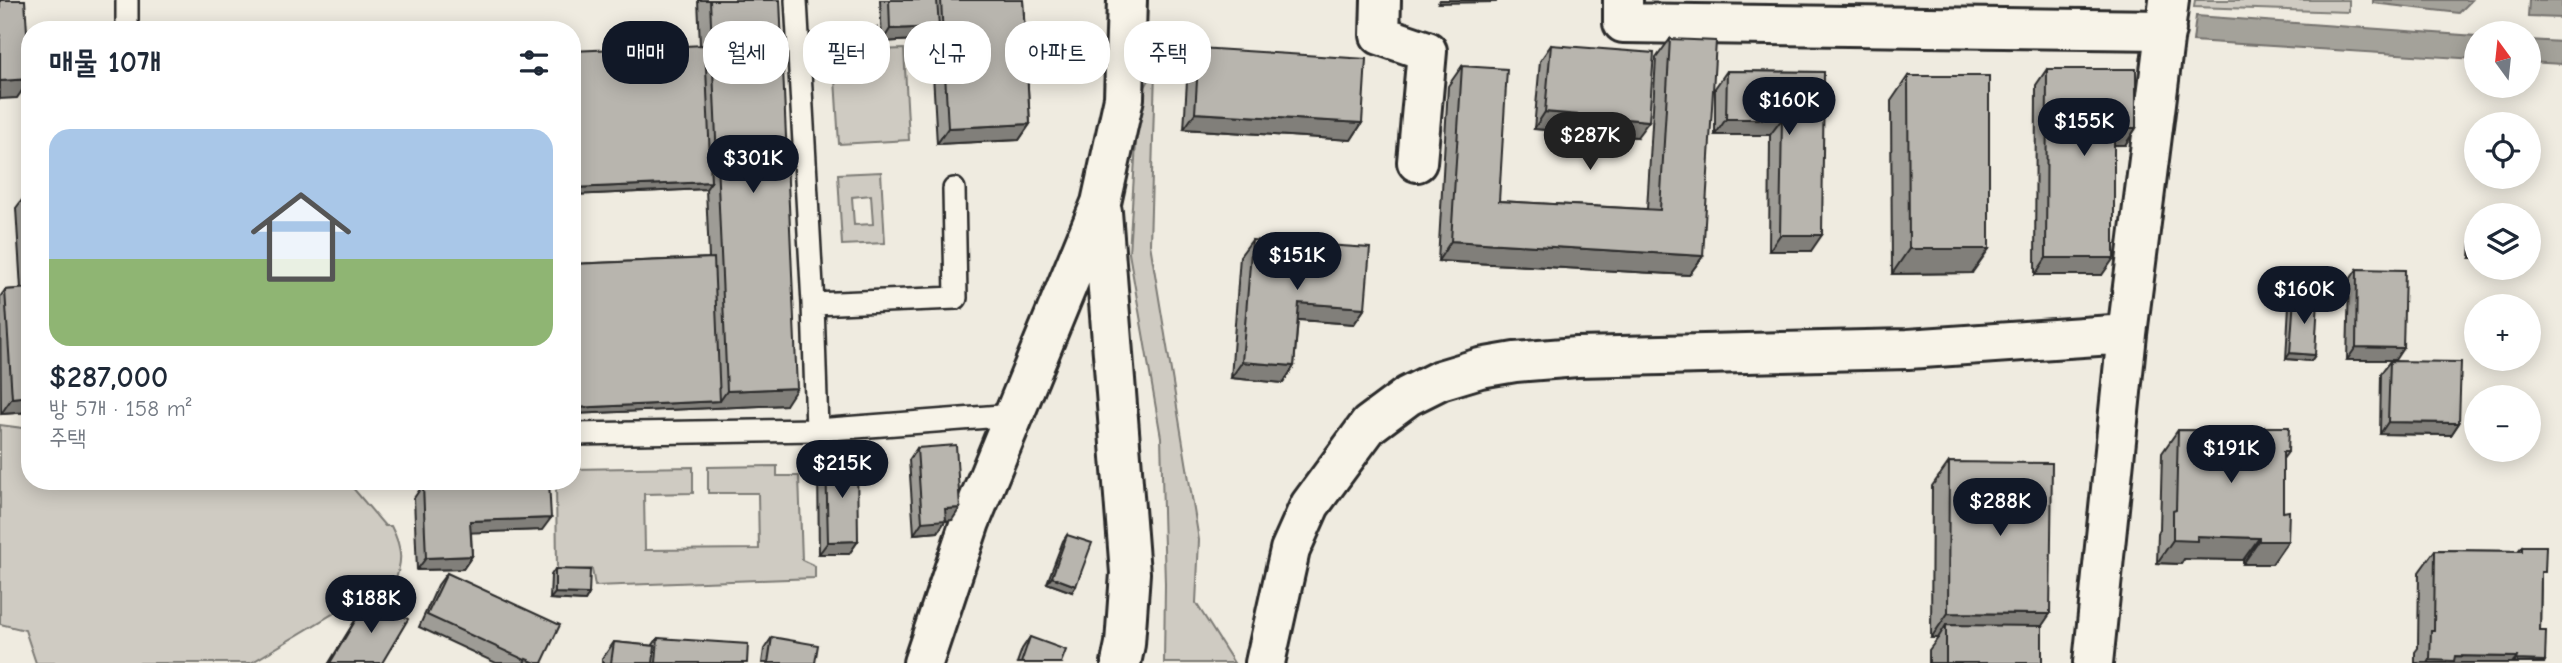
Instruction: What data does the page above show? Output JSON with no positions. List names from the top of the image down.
{
  "north": "top",
  "page": {
    "map_buttons": ["+", "−"],
    "chip": [
      "매매",
      "월세",
      "필터",
      "신규",
      "아파트",
      "주택"
    ],
    "heading": "매물 10개",
    "price": [
      "$160K",
      "$155K",
      "$287K",
      "$301K",
      "$151K",
      "$160K",
      "$191K",
      "$215K",
      "$288K",
      "$188K"
    ],
    "list": [
      {
        "name": "$287,000",
        "note": "방 5개 · 158 m² · 주택"
      }
    ]
  }
}
